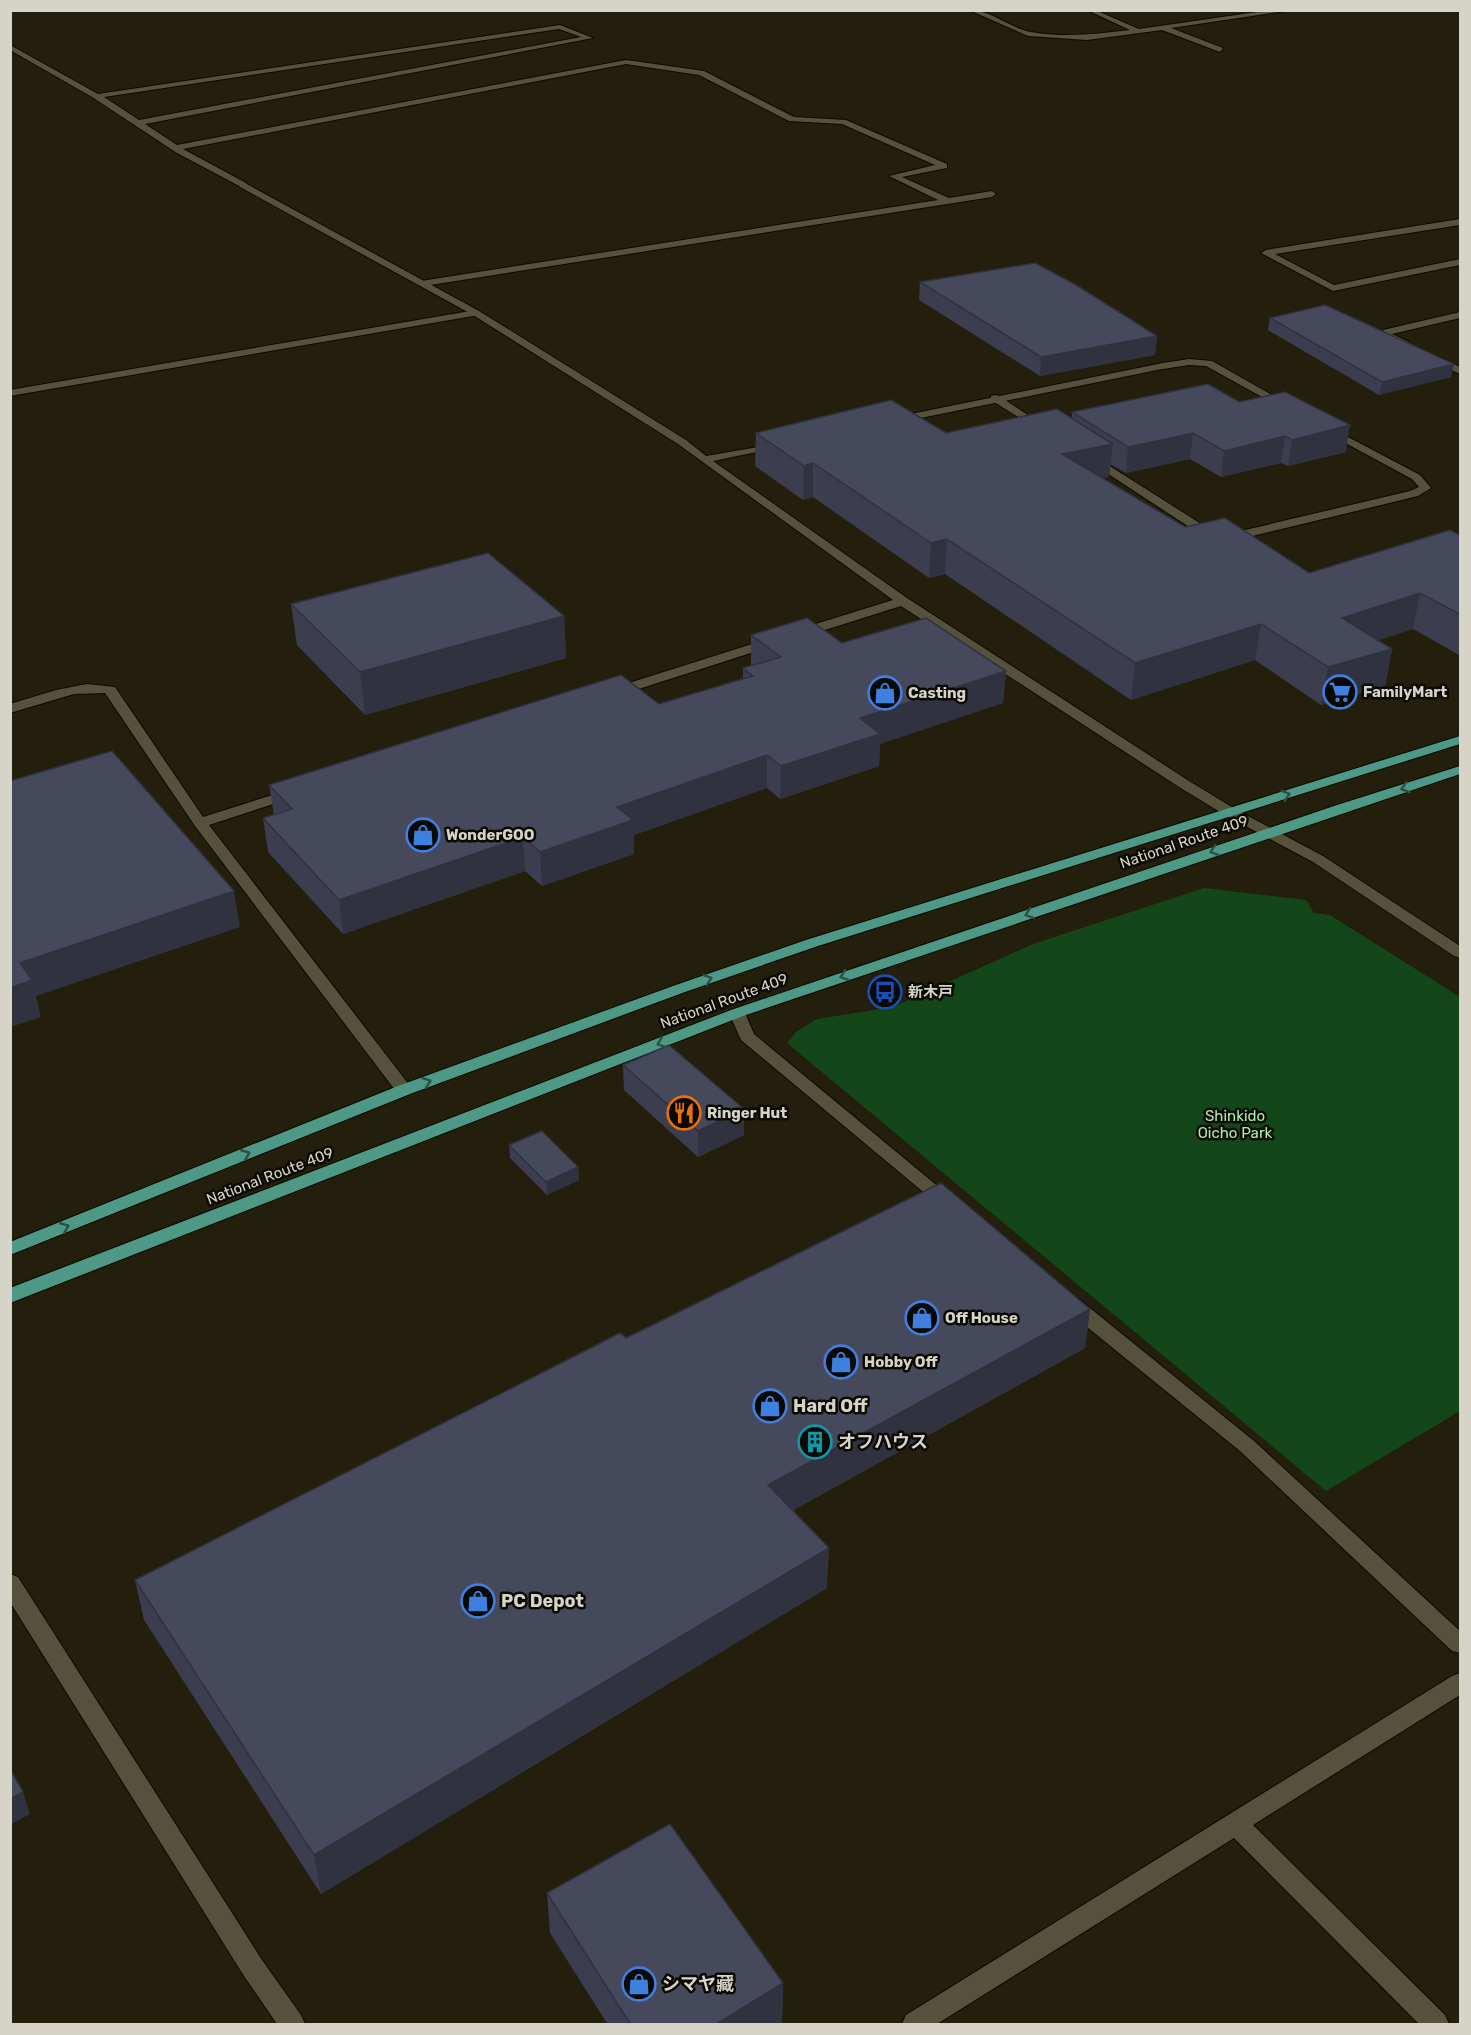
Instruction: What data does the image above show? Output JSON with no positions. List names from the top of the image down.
{
  "streets": {
    "highway": ["National Route 409"]
  },
  "parks": ["Shinkido Oicho Park"],
  "places": {
    "supermarket": ["FamilyMart"],
    "shop": [
      "Casting",
      "WonderGOO",
      "Off House",
      "Hobby Off",
      "Hard Off",
      "PC Depot",
      "シマヤ藏"
    ],
    "bus stop": ["新木戸"],
    "restaurant": ["Ringer Hut"],
    "building": ["オフハウス"]
  }
}
